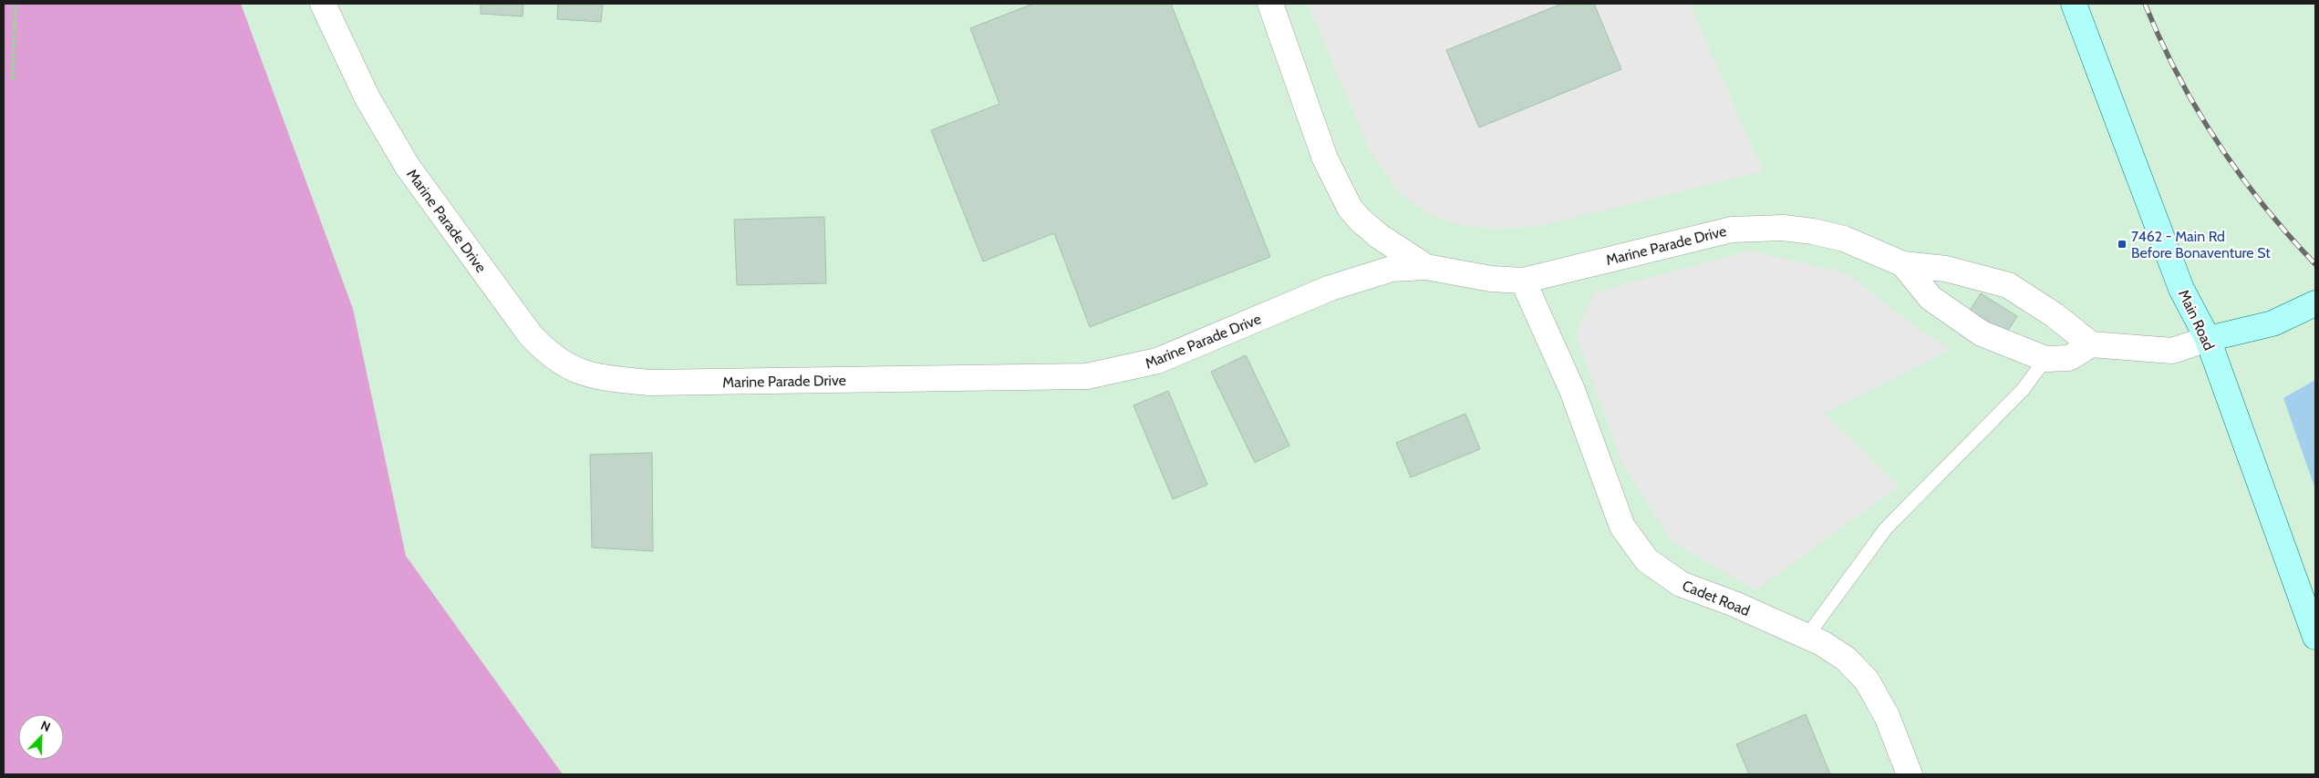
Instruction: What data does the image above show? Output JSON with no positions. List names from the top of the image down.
{
  "streets": {
    "main road": ["Main Road"],
    "street": ["Marine Parade Drive", "Cadet Road"]
  },
  "crossings": [
    ["Marine Parade Drive", "Cadet Road"]
  ],
  "places": {
    "transit": ["7462 - Main Rd Before Bonaventure St"]
  },
  "north": "top right"
}
